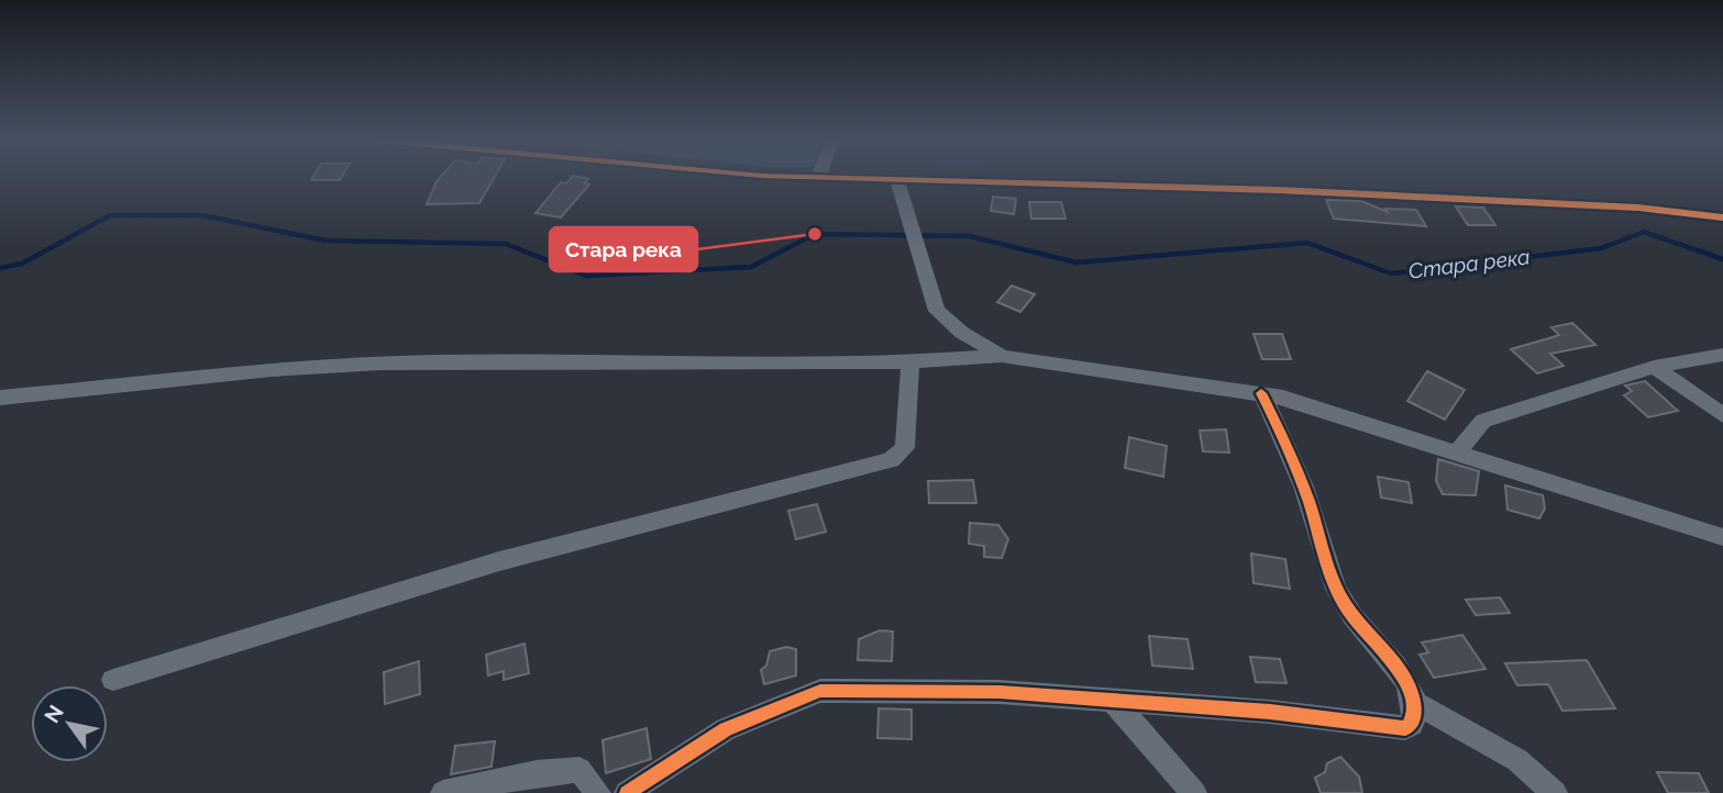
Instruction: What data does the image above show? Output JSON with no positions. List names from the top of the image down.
{
  "water": ["Стара река"],
  "places": ["Стара река"],
  "north": "top left"
}
